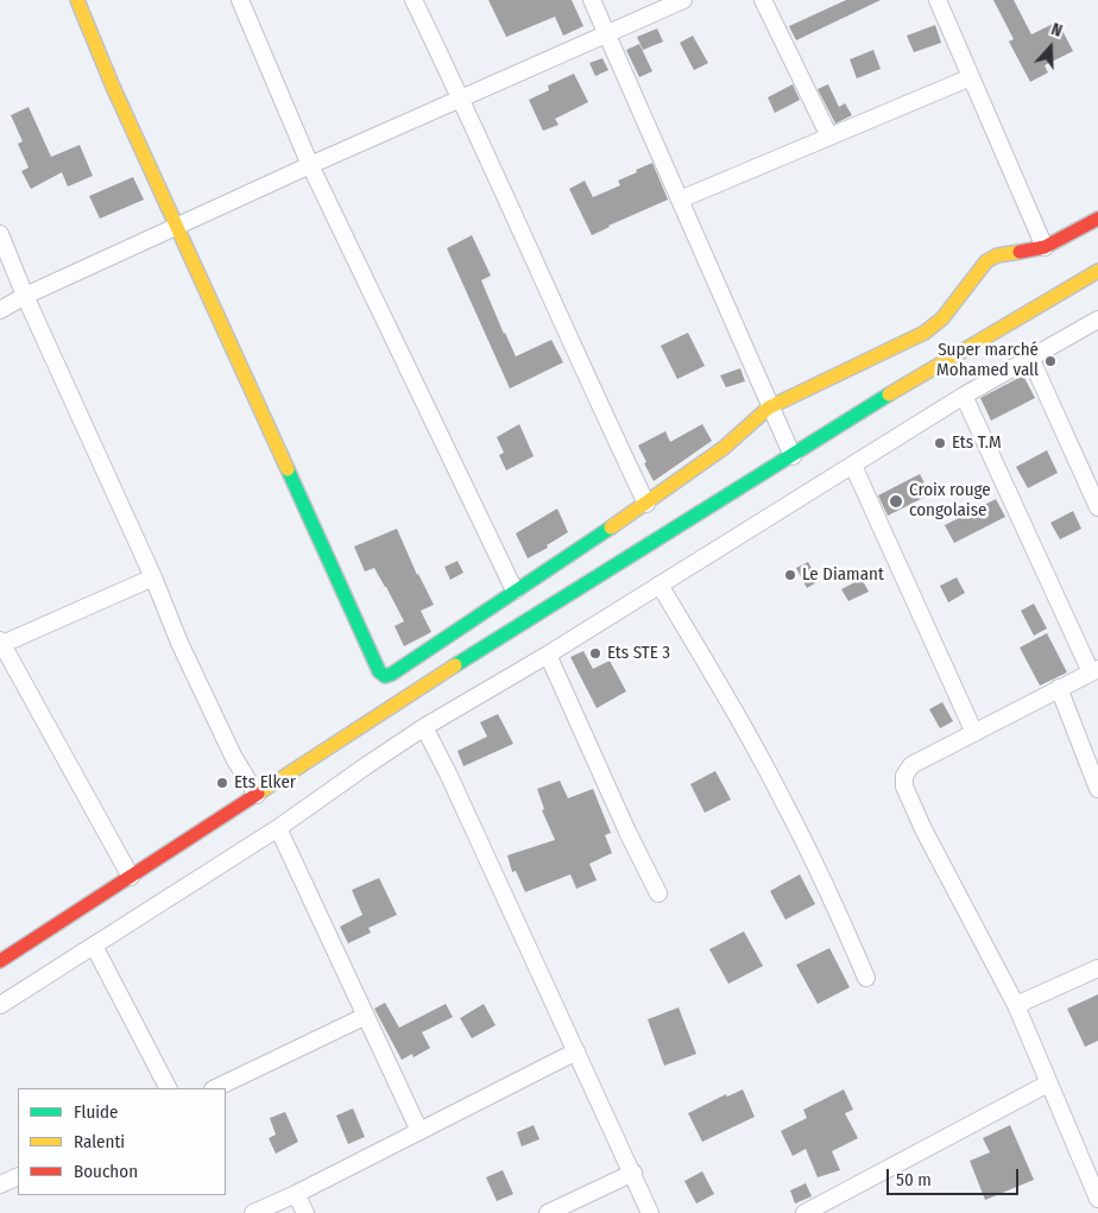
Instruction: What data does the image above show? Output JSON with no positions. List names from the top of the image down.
{
  "places": [
    "Super marché Mohamed vall",
    "Ets T.M",
    "Croix rouge congolaise",
    "Le Diamant",
    "Ets STE 3",
    "Ets Elker"
  ],
  "legend": ["Fluide", "Ralenti", "Bouchon"],
  "scale_bar": "50 m",
  "north": "top"
}
